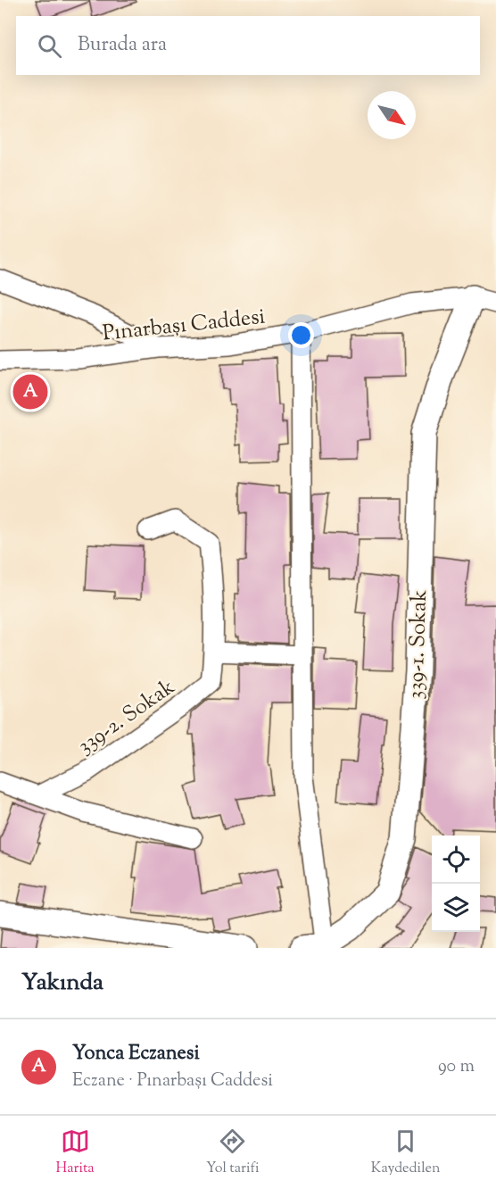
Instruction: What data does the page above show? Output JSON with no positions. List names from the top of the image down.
{
  "streets": {
    "street": ["Pınarbaşı Caddesi", "339-1. Sokak", "339-2. Sokak"]
  },
  "crossings": [
    ["Pınarbaşı Caddesi", "339-1. Sokak"]
  ],
  "north": "bottom right",
  "page": {
    "search": "Burada ara",
    "pins": "A",
    "heading": "Yakında",
    "list": [
      {
        "mark": "A",
        "name": "Yonca Eczanesi",
        "note": "Eczane · Pınarbaşı Caddesi",
        "value": "90 m"
      }
    ],
    "nav": ["Harita", "Yol tarifi", "Kaydedilen"]
  }
}
